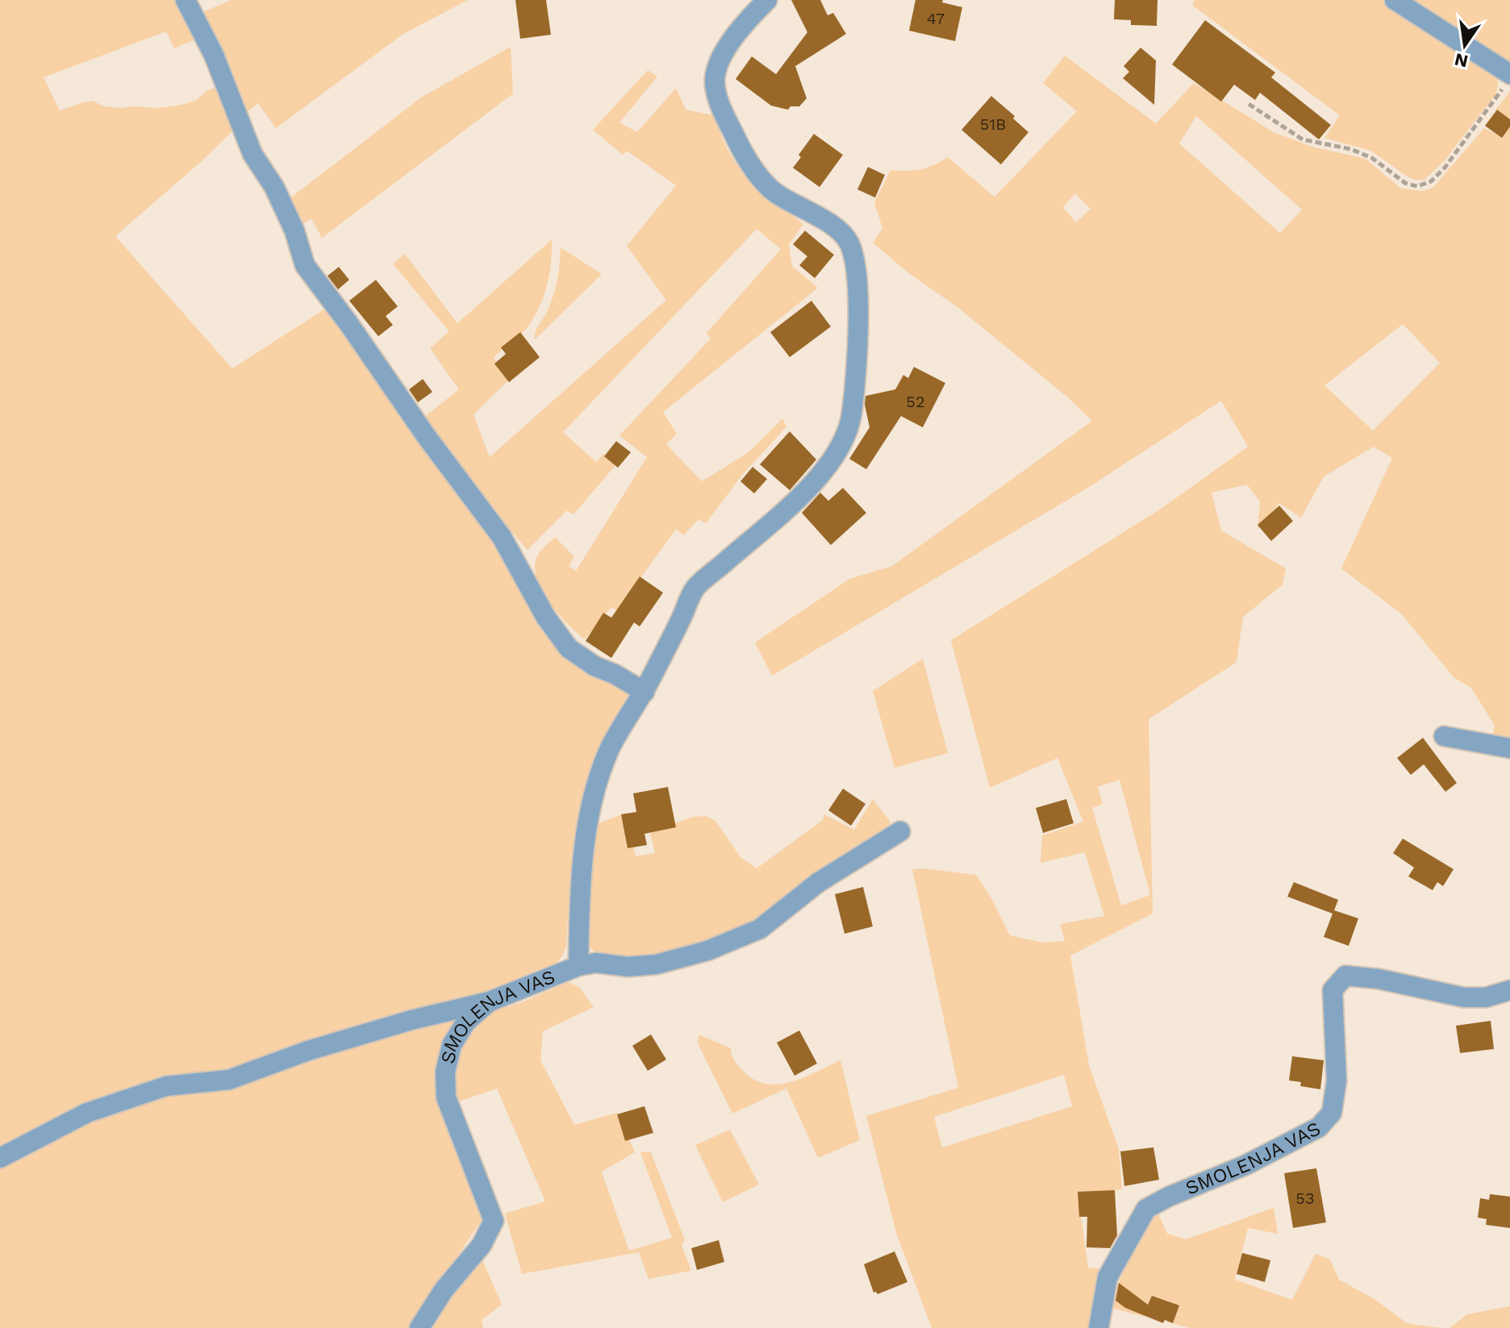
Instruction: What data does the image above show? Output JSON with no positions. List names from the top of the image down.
{
  "streets": {
    "street": ["SMOLENJA VAS"]
  },
  "house_numbers": [
    "47",
    "51B",
    "52",
    "53"
  ],
  "north": "bottom"
}
